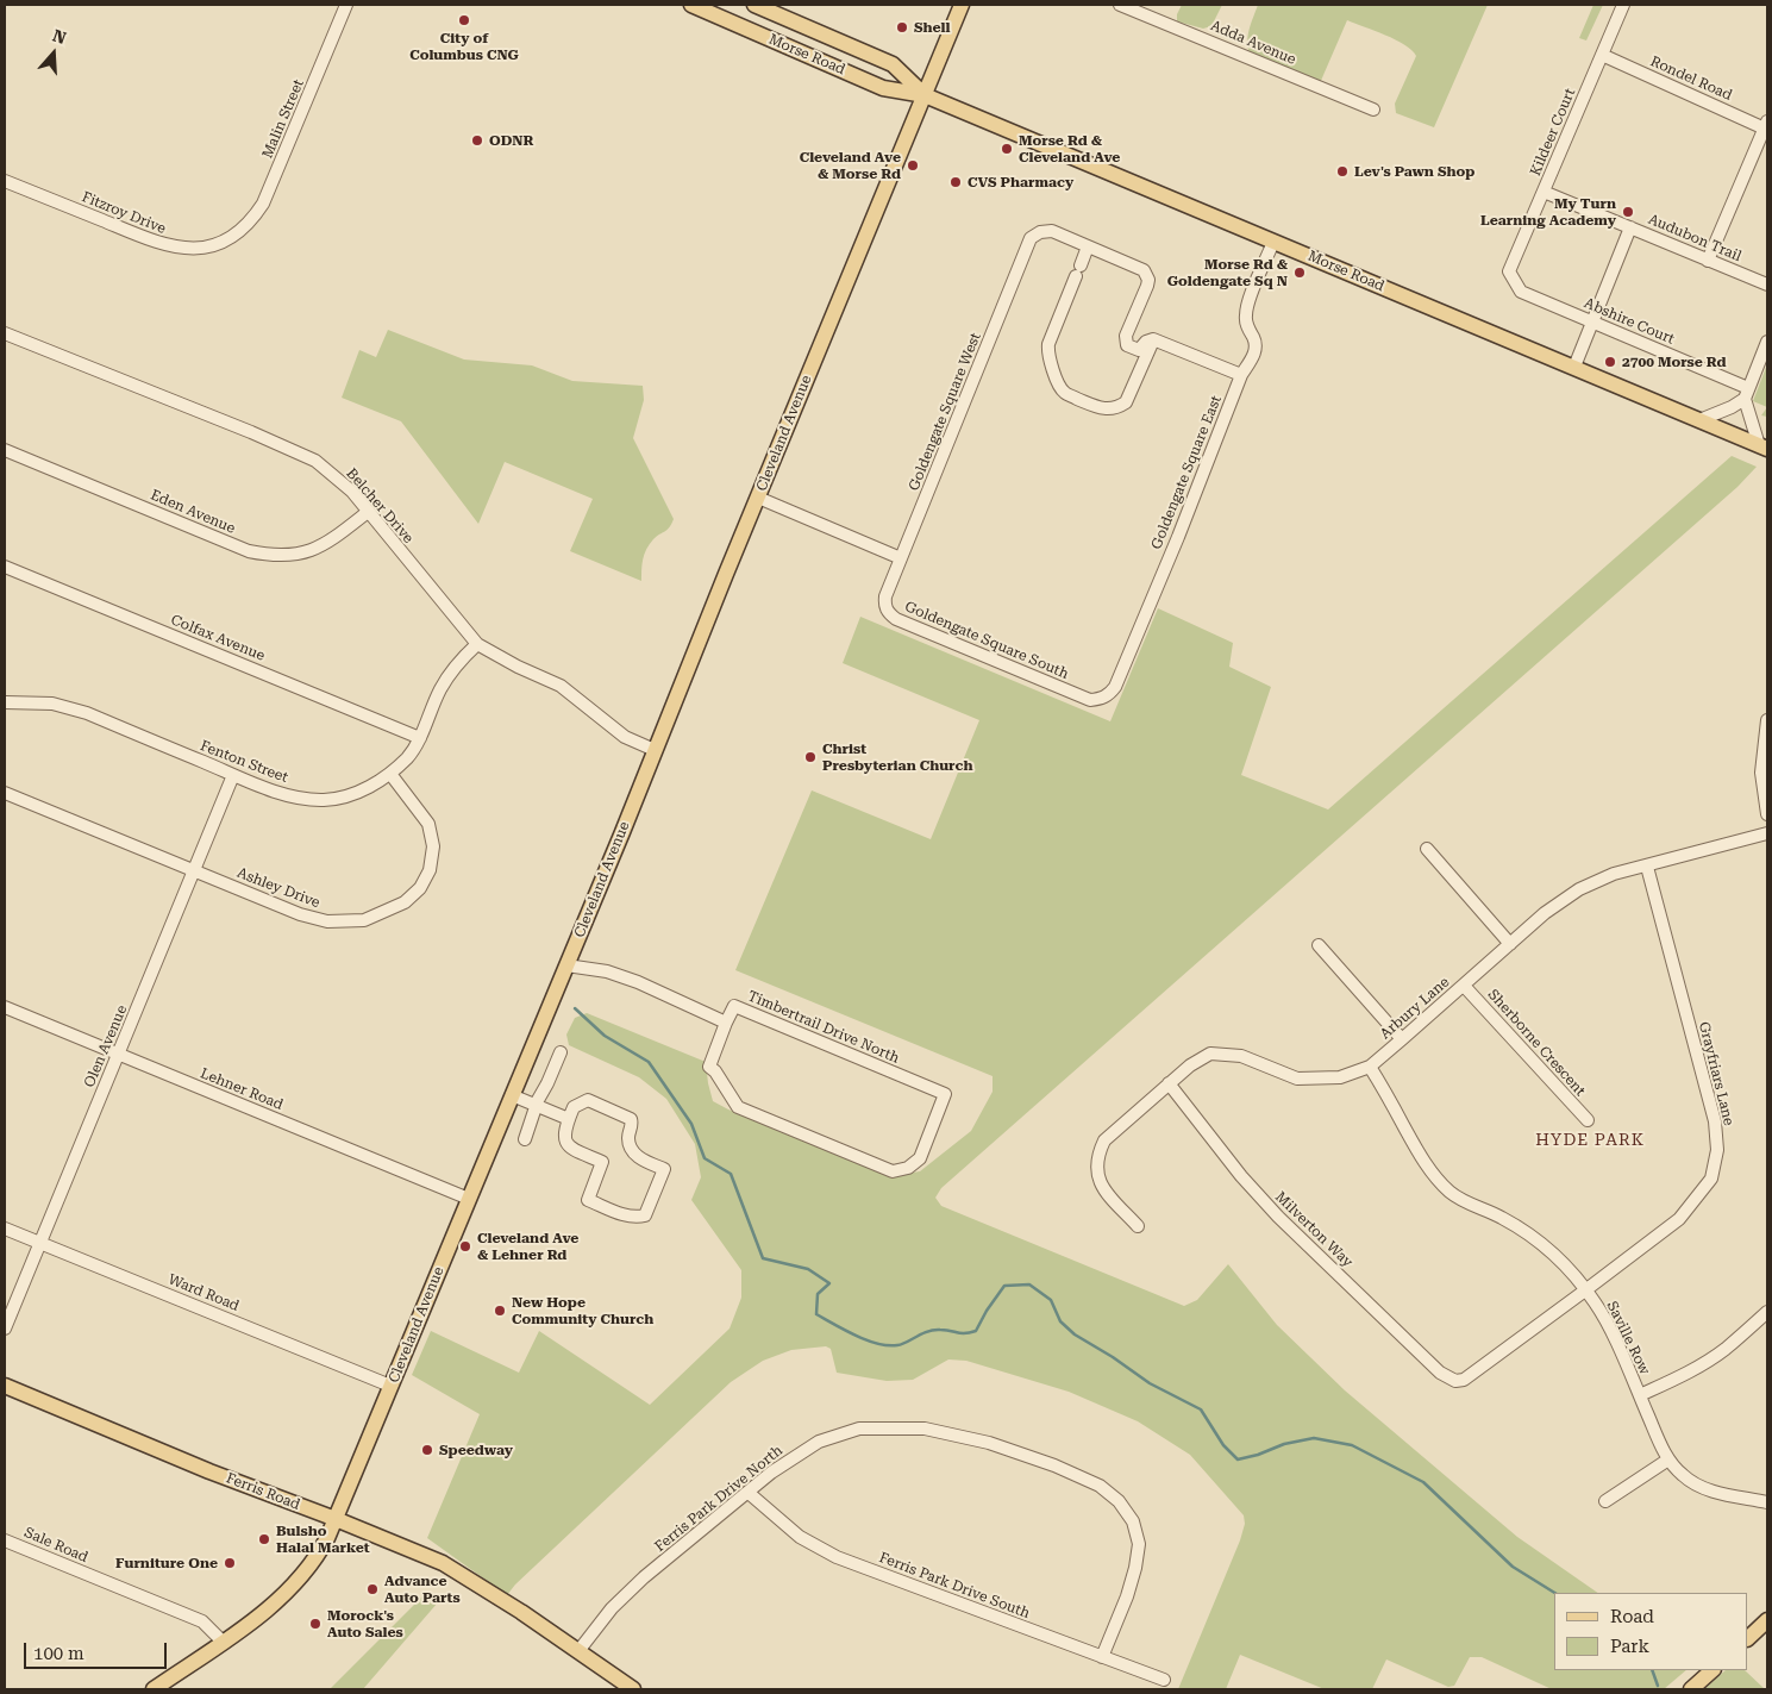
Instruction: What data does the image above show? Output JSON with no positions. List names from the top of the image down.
{
  "streets": {
    "main road": ["Morse Road", "Cleveland Avenue", "Ferris Road"],
    "street": [
      "Adda Avenue",
      "Rondel Road",
      "Malin Street",
      "Kildeer Court",
      "Fitzroy Drive",
      "Audubon Trail",
      "Abshire Court",
      "Goldengate Square West",
      "Goldengate Square East",
      "Belcher Drive",
      "Eden Avenue",
      "Colfax Avenue",
      "Goldengate Square South",
      "Fenton Street",
      "Ashley Drive",
      "Arbury Lane",
      "Timbertrail Drive North",
      "Sherborne Crescent",
      "Olen Avenue",
      "Grayfriars Lane",
      "Lehner Road",
      "Milverton Way",
      "Ward Road",
      "Saville Row",
      "Ferris Park Drive North",
      "Sale Road",
      "Ferris Park Drive South"
    ]
  },
  "crossings": [
    ["Morse Road", "Cleveland Avenue"],
    ["Morse Road", "Goldengate Square East"],
    ["Rondel Road", "Kildeer Court"],
    ["Malin Street", "Fitzroy Drive"],
    ["Kildeer Court", "Audubon Trail"],
    ["Kildeer Court", "Abshire Court"],
    ["Goldengate Square West", "Goldengate Square South"],
    ["Cleveland Avenue", "Belcher Drive"],
    ["Cleveland Avenue", "Lehner Road"],
    ["Cleveland Avenue", "Ward Road"],
    ["Cleveland Avenue", "Ferris Road"],
    ["Cleveland Avenue", "Sale Road"],
    ["Goldengate Square East", "Goldengate Square South"],
    ["Belcher Drive", "Eden Avenue"],
    ["Belcher Drive", "Fenton Street"],
    ["Colfax Avenue", "Fenton Street"],
    ["Fenton Street", "Ashley Drive"],
    ["Fenton Street", "Olen Avenue"],
    ["Ashley Drive", "Olen Avenue"],
    ["Arbury Lane", "Sherborne Crescent"],
    ["Arbury Lane", "Grayfriars Lane"],
    ["Arbury Lane", "Milverton Way"],
    ["Arbury Lane", "Saville Row"],
    ["Olen Avenue", "Lehner Road"],
    ["Olen Avenue", "Ward Road"],
    ["Grayfriars Lane", "Milverton Way"],
    ["Grayfriars Lane", "Saville Row"],
    ["Ferris Road", "Ferris Park Drive North"],
    ["Ferris Park Drive North", "Ferris Park Drive South"]
  ],
  "districts": ["HYDE PARK"],
  "places": [
    "City of Columbus CNG",
    "Shell",
    "ODNR",
    "Morse Rd & Cleveland Ave",
    "Cleveland Ave & Morse Rd",
    "Lev's Pawn Shop",
    "CVS Pharmacy",
    "My Turn Learning Academy",
    "Morse Rd & Goldengate Sq N",
    "2700 Morse Rd",
    "Christ Presbyterian Church",
    "Cleveland Ave & Lehner Rd",
    "New Hope Community Church",
    "Speedway",
    "Bulsho Halal Market",
    "Furniture One",
    "Advance Auto Parts",
    "Morock's Auto Sales"
  ],
  "legend": ["Road", "Park"],
  "scale_bar": "100 m",
  "north": "top"
}
